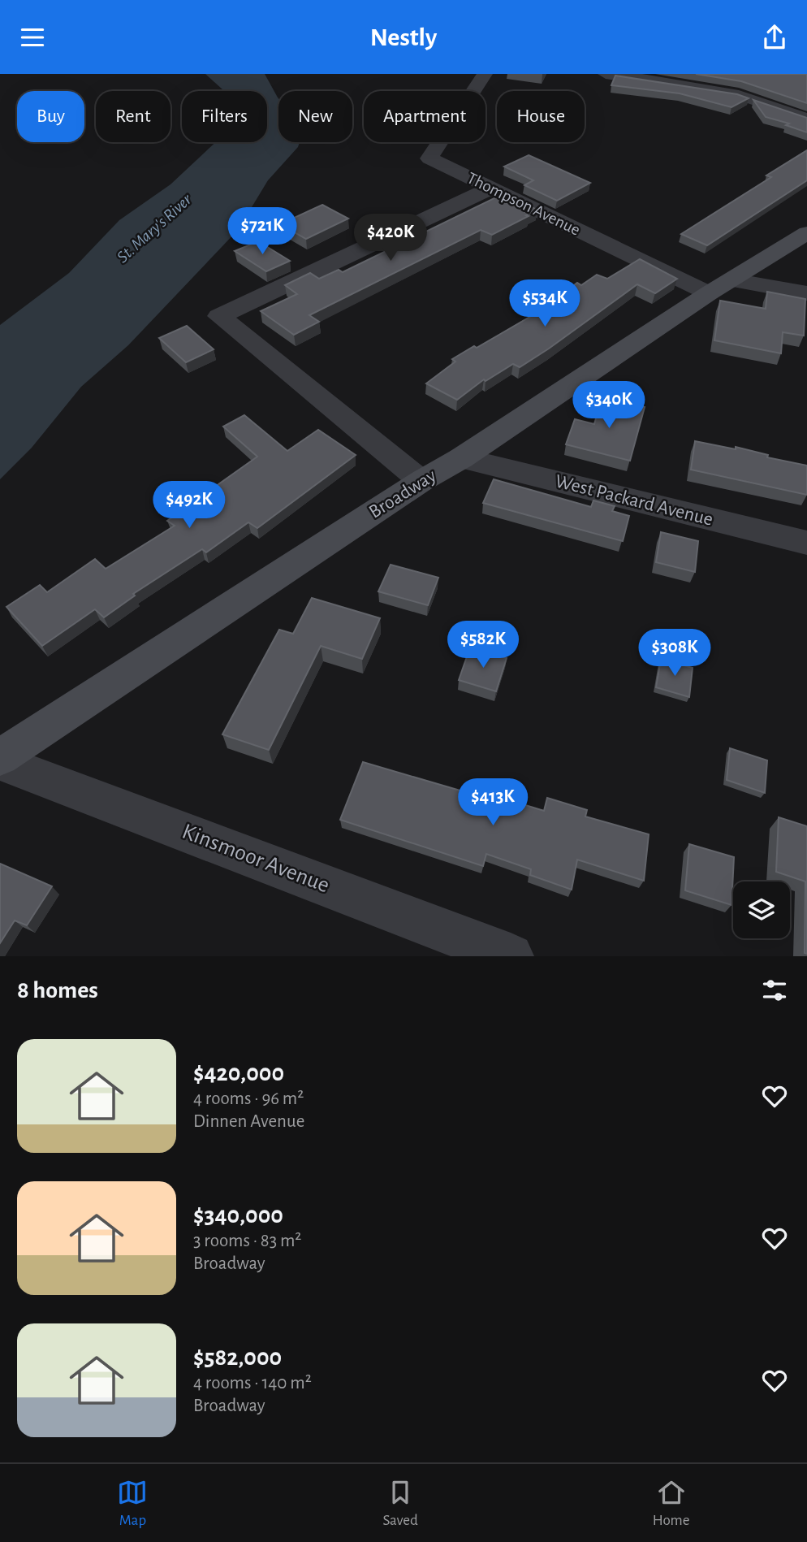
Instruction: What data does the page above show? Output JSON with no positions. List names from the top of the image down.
{
  "streets": {
    "main road": ["Broadway"],
    "street": ["Thompson Avenue", "West Packard Avenue", "Kinsmoor Avenue"]
  },
  "crossings": [
    ["Thompson Avenue", "Broadway"],
    ["Broadway", "West Packard Avenue"]
  ],
  "water": ["St. Mary's River"],
  "page": {
    "header": "Nestly",
    "chip": [
      "Buy",
      "Rent",
      "Filters",
      "New",
      "Apartment",
      "House"
    ],
    "price": [
      "$721K",
      "$420K",
      "$534K",
      "$340K",
      "$492K",
      "$582K",
      "$308K",
      "$413K"
    ],
    "heading": "8 homes",
    "list": [
      {
        "name": "$420,000",
        "note": "4 rooms · 96 m² · Dinnen Avenue"
      },
      {
        "name": "$340,000",
        "note": "3 rooms · 83 m² · Broadway"
      },
      {
        "name": "$582,000",
        "note": "4 rooms · 140 m² · Broadway"
      }
    ],
    "tabs": ["Map", "Saved", "Home"]
  }
}
